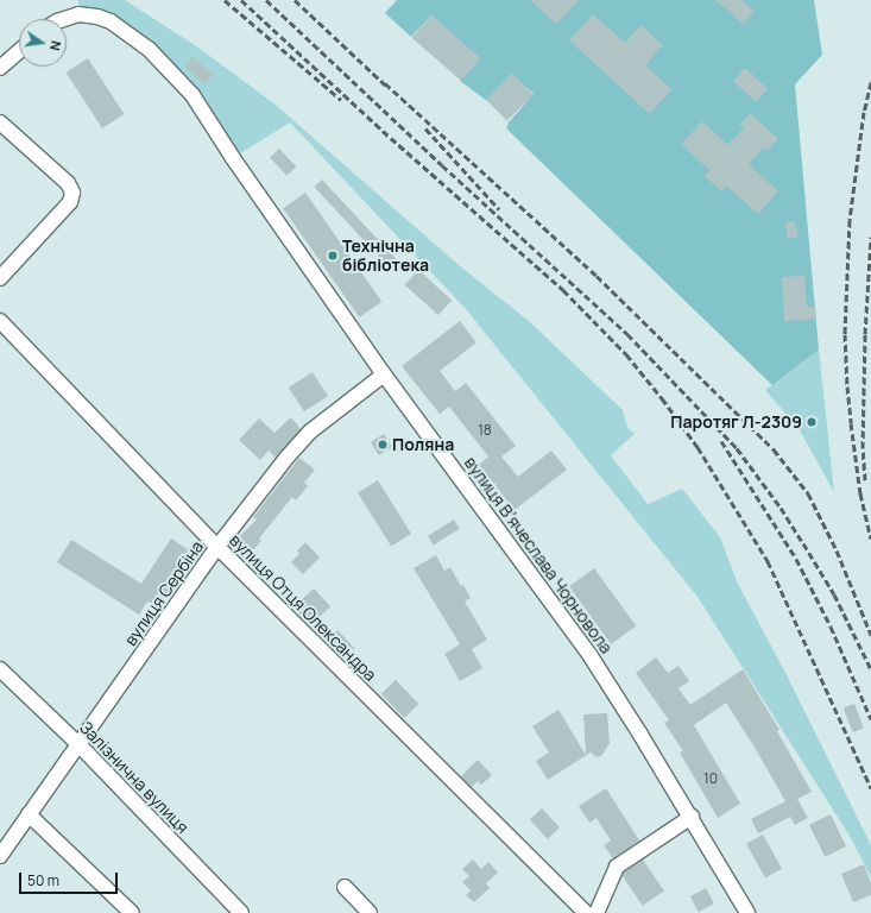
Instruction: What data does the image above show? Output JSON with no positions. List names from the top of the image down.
{
  "streets": {
    "street": [
      "вулиця Вʼячеслава Чорновола",
      "вулиця Сербіна",
      "вулиця Отця Олександра",
      "Залізнична вулиця"
    ]
  },
  "crossings": [
    ["вулиця Вʼячеслава Чорновола", "вулиця Сербіна"],
    ["вулиця Сербіна", "вулиця Отця Олександра"],
    ["вулиця Сербіна", "Залізнична вулиця"]
  ],
  "places": ["Технічна бібліотека", "Паротяг Л-2309", "Поляна"],
  "house_numbers": ["18", "10"],
  "scale_bar": "50 m",
  "north": "right"
}
